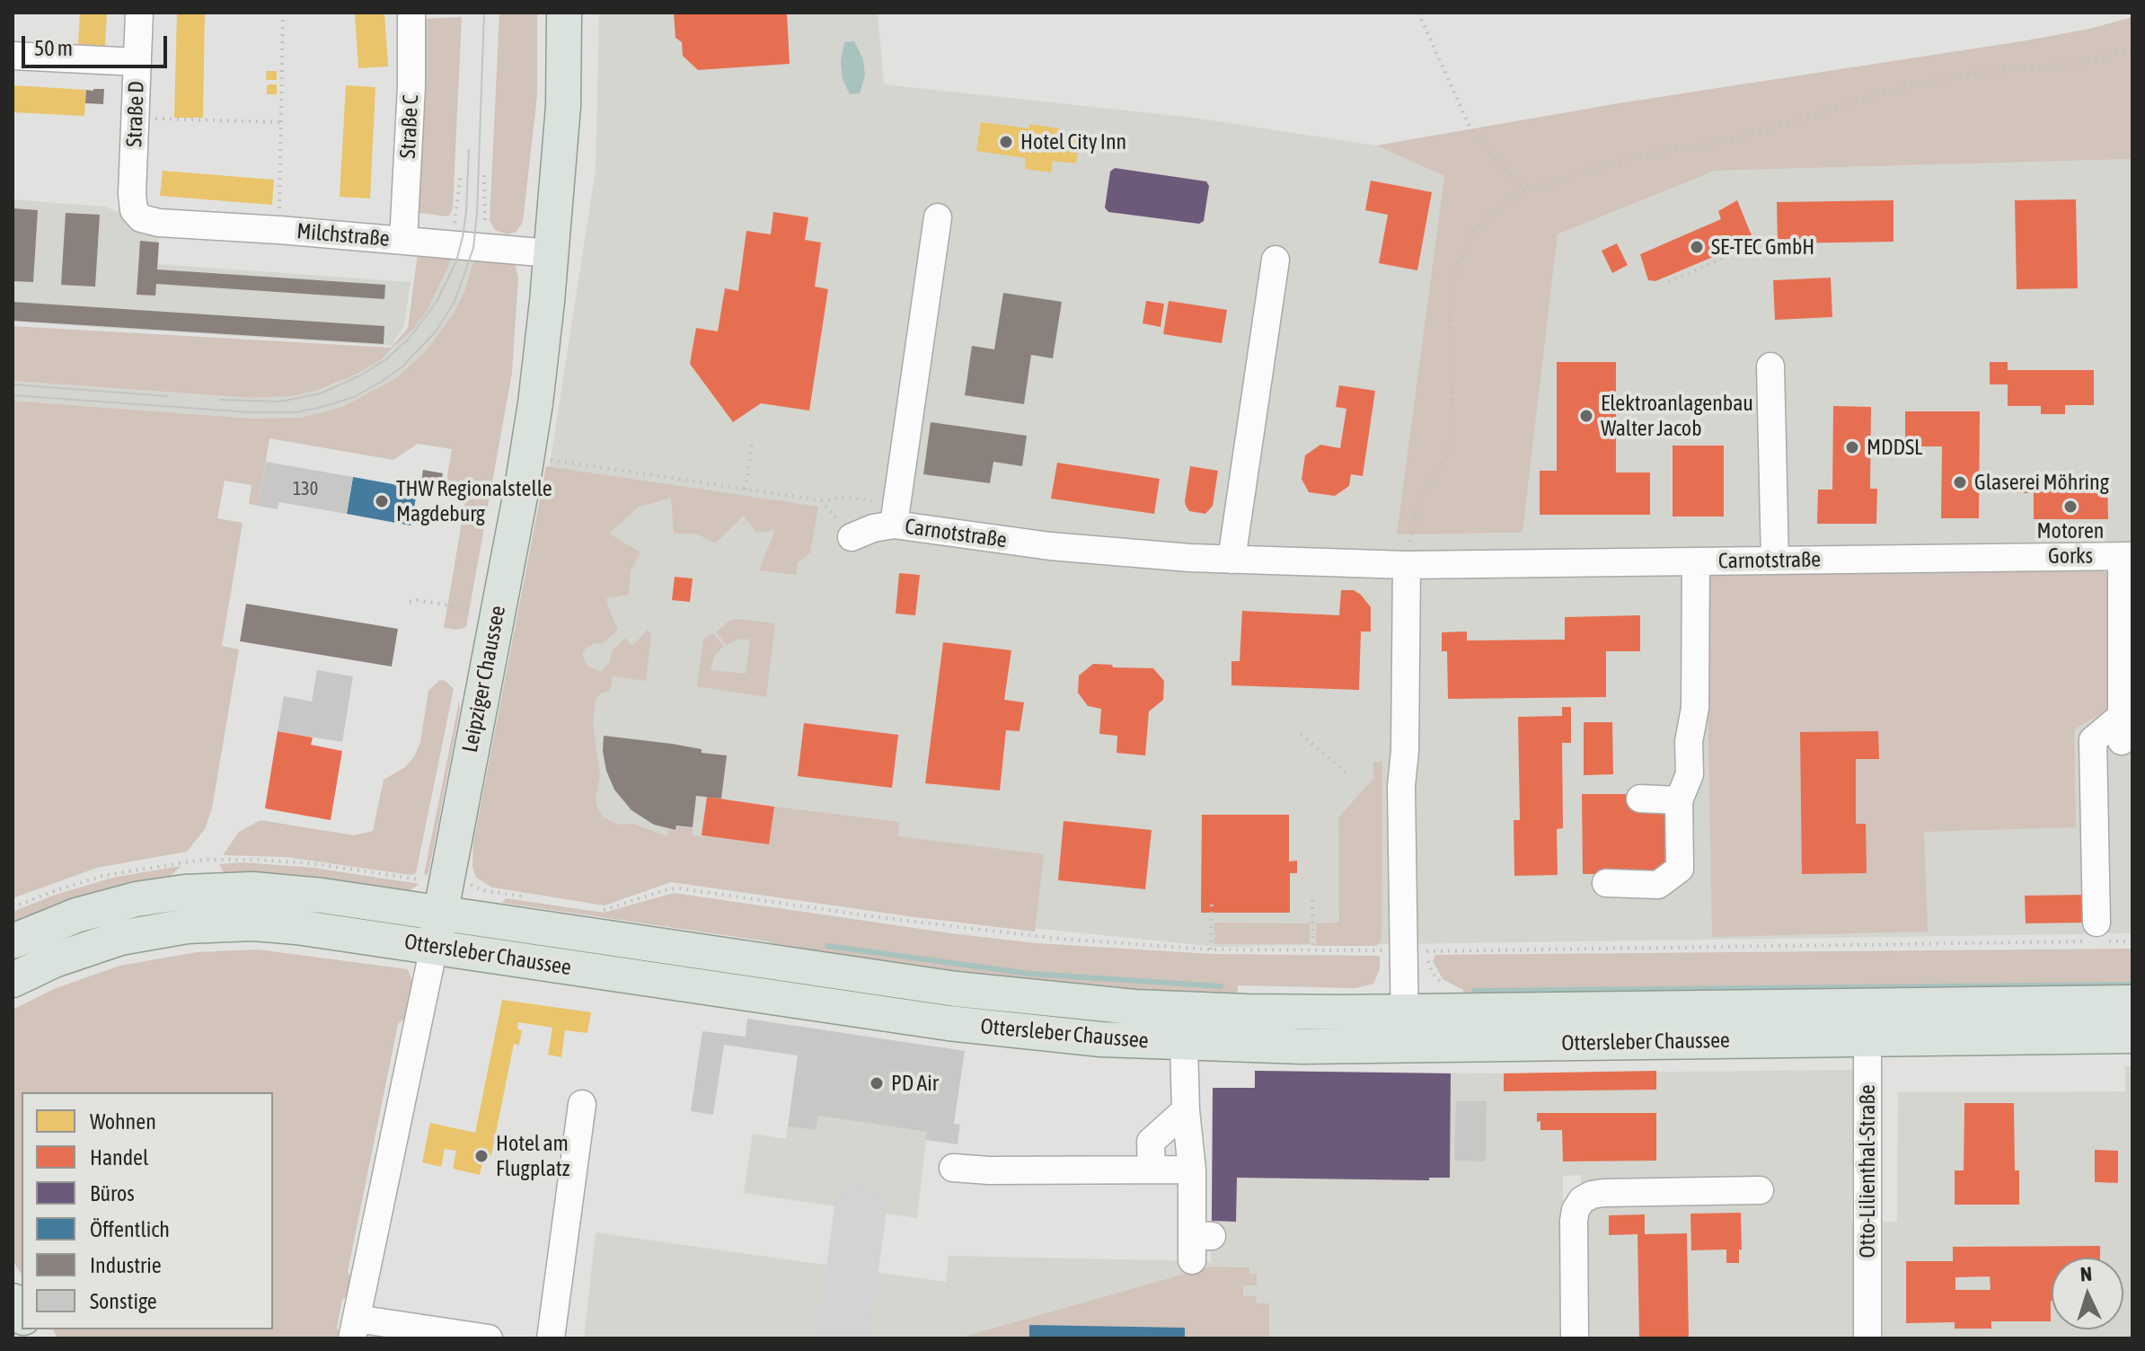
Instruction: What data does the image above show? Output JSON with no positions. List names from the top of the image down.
{
  "streets": {
    "main road": ["Leipziger Chaussee", "Ottersleber Chaussee"],
    "street": [
      "Straße D",
      "Straße C",
      "Milchstraße",
      "Carnotstraße",
      "Otto-Lilienthal-Straße"
    ]
  },
  "crossings": [
    ["Straße D", "Milchstraße"],
    ["Straße C", "Milchstraße"],
    ["Milchstraße", "Leipziger Chaussee"],
    ["Leipziger Chaussee", "Ottersleber Chaussee"],
    ["Ottersleber Chaussee", "Otto-Lilienthal-Straße"]
  ],
  "places": [
    "Hotel City Inn",
    "SE-TEC GmbH",
    "Elektroanlagenbau Walter Jacob",
    "MDDSL",
    "Glaserei Möhring",
    "THW Regionalstelle Magdeburg",
    "Motoren Gorks",
    "PD Air",
    "Hotel am Flugplatz"
  ],
  "house_numbers": ["130"],
  "legend": [
    "Wohnen",
    "Handel",
    "Büros",
    "Öffentlich",
    "Industrie",
    "Sonstige"
  ],
  "scale_bar": "50 m",
  "north": "top"
}
